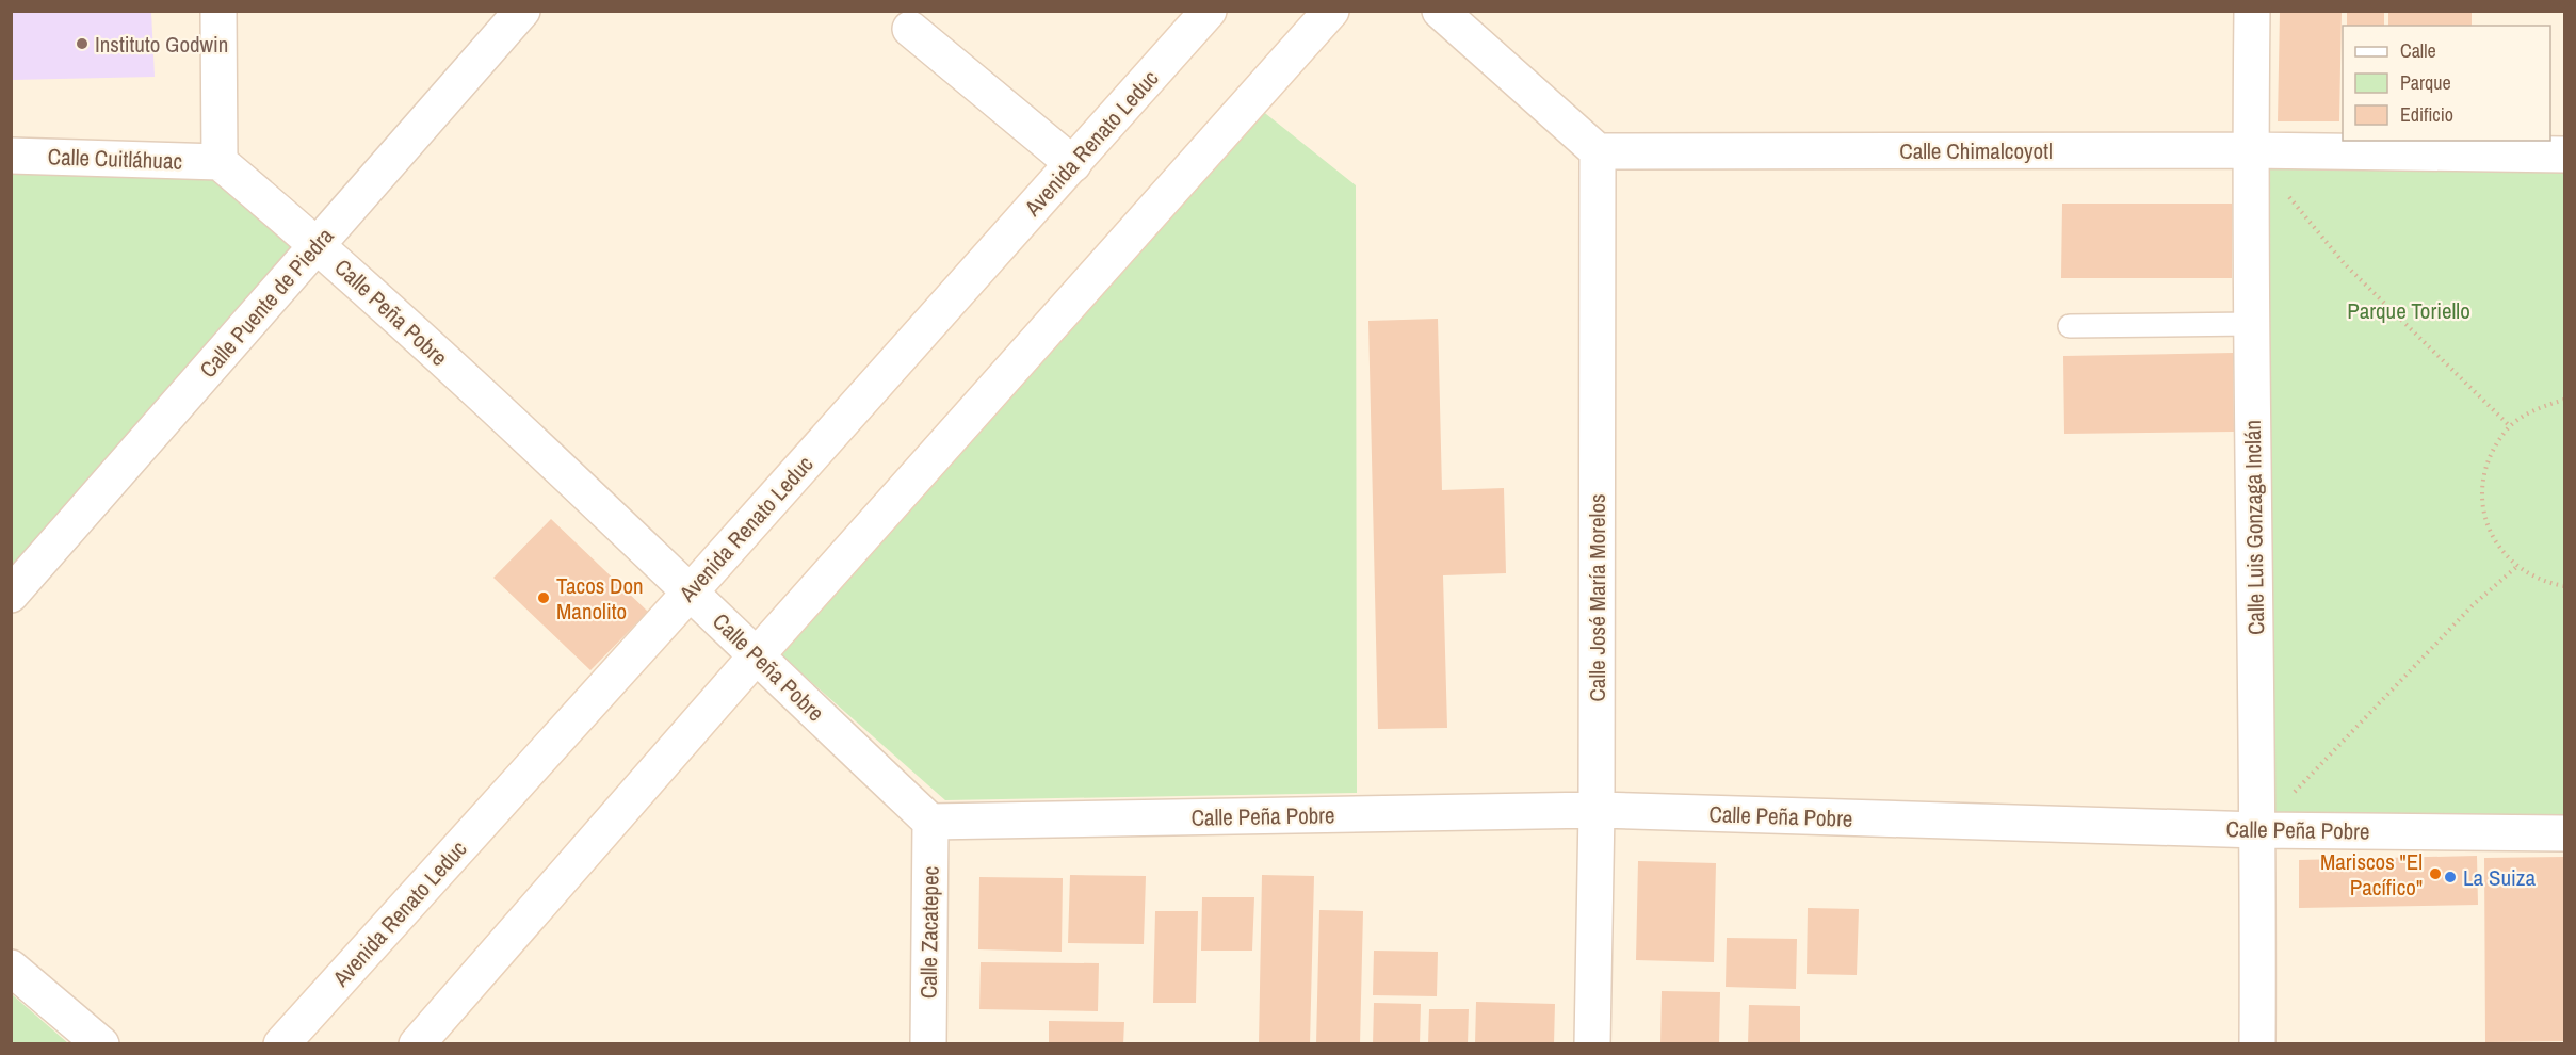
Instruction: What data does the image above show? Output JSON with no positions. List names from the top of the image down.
{
  "streets": {
    "street": [
      "Avenida Renato Leduc",
      "Calle Chimalcoyotl",
      "Calle Cuitláhuac",
      "Calle Puente de Piedra",
      "Calle Peña Pobre",
      "Calle Luis Gonzaga Inclán",
      "Calle José María Morelos",
      "Calle Zacatepec"
    ]
  },
  "crossings": [
    ["Avenida Renato Leduc", "Calle Peña Pobre"],
    ["Calle Chimalcoyotl", "Calle Luis Gonzaga Inclán"],
    ["Calle Chimalcoyotl", "Calle José María Morelos"],
    ["Calle Cuitláhuac", "Calle Peña Pobre"],
    ["Calle Puente de Piedra", "Calle Peña Pobre"],
    ["Calle Peña Pobre", "Calle Luis Gonzaga Inclán"],
    ["Calle Peña Pobre", "Calle José María Morelos"],
    ["Calle Peña Pobre", "Calle Zacatepec"]
  ],
  "parks": ["Parque Toriello"],
  "places": [
    "Instituto Godwin",
    "Tacos Don Manolito",
    "Mariscos \"El Pacífico\"",
    "La Suiza"
  ],
  "legend": ["Calle", "Parque", "Edificio"]
}
